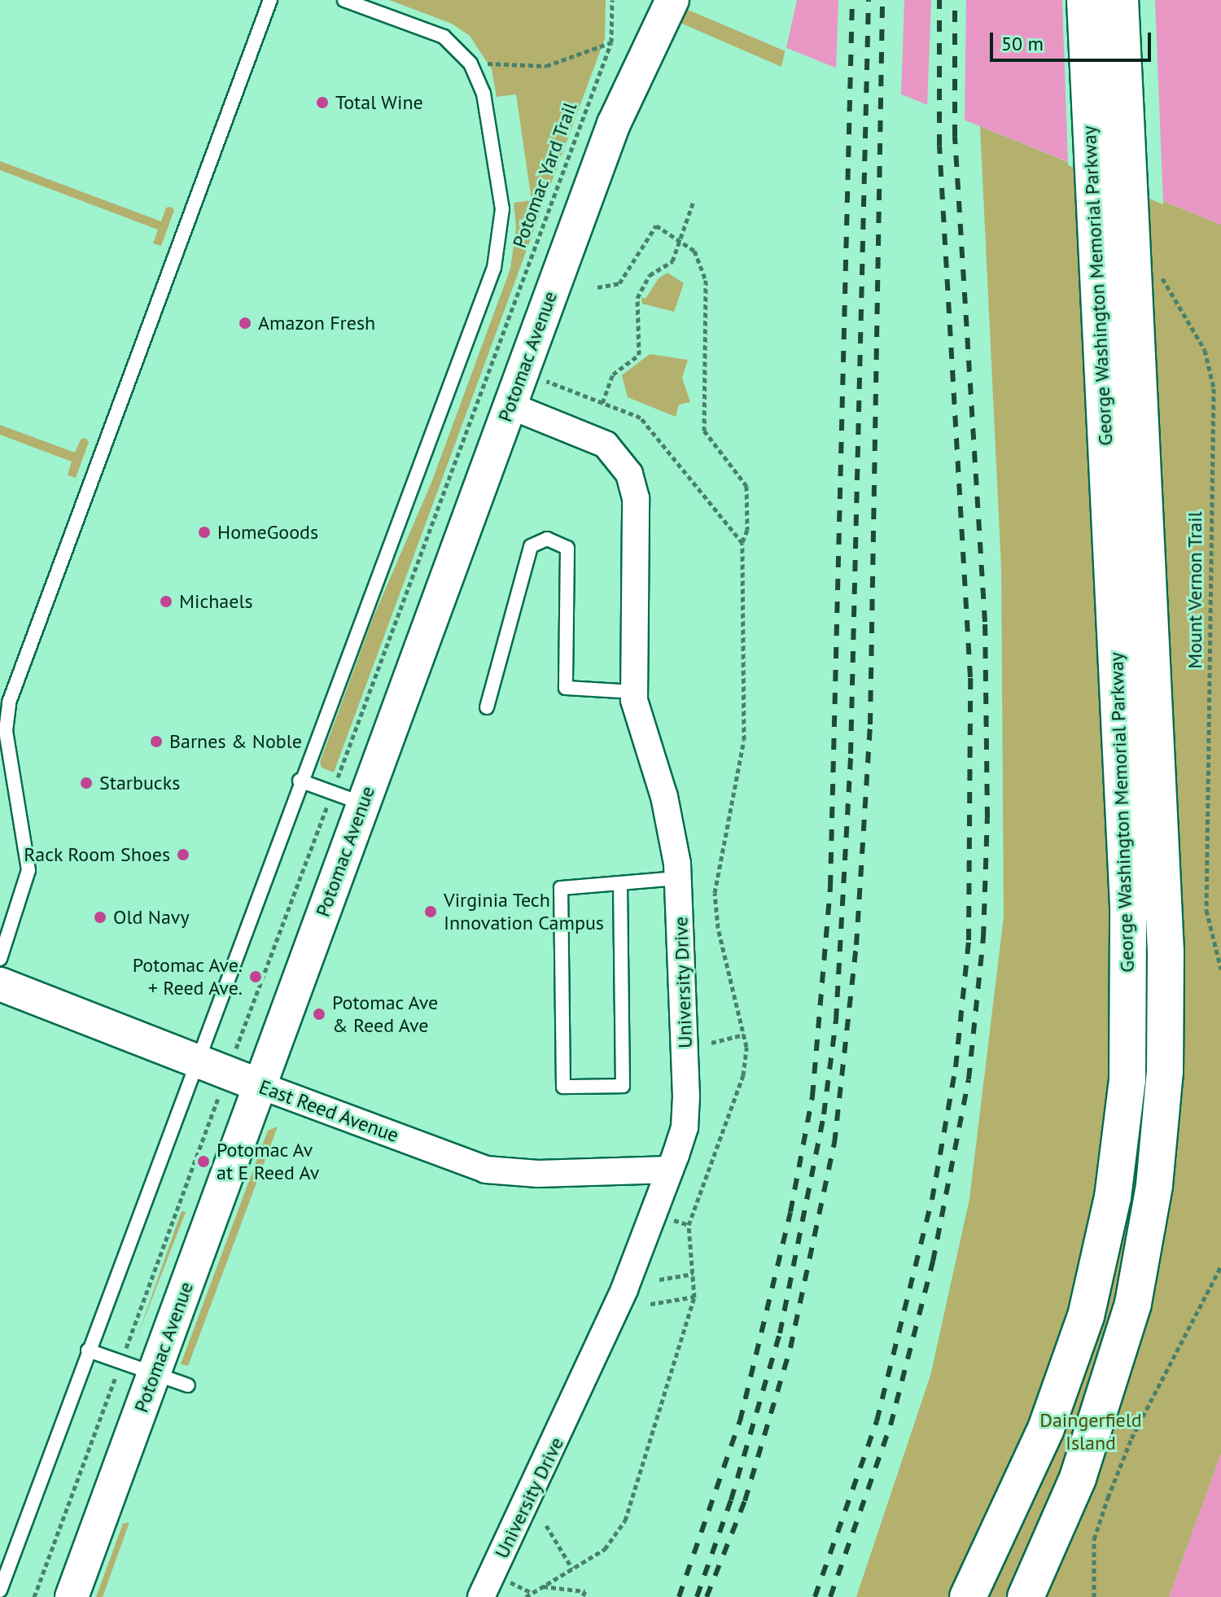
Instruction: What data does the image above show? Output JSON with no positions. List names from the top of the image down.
{
  "streets": {
    "highway": ["George Washington Memorial Parkway"],
    "street": ["Potomac Avenue", "University Drive", "East Reed Avenue"],
    "path": ["Potomac Yard Trail", "Mount Vernon Trail"]
  },
  "crossings": [
    ["Potomac Avenue", "University Drive"],
    ["Potomac Avenue", "East Reed Avenue"],
    ["University Drive", "East Reed Avenue"]
  ],
  "parks": ["Daingerfield Island"],
  "places": [
    "Total Wine",
    "Amazon Fresh",
    "HomeGoods",
    "Michaels",
    "Barnes & Noble",
    "Starbucks",
    "Rack Room Shoes",
    "Virginia Tech Innovation Campus",
    "Old Navy",
    "Potomac Ave. + Reed Ave.",
    "Potomac Ave & Reed Ave",
    "Potomac Av at E Reed Av"
  ],
  "scale_bar": "50 m"
}
